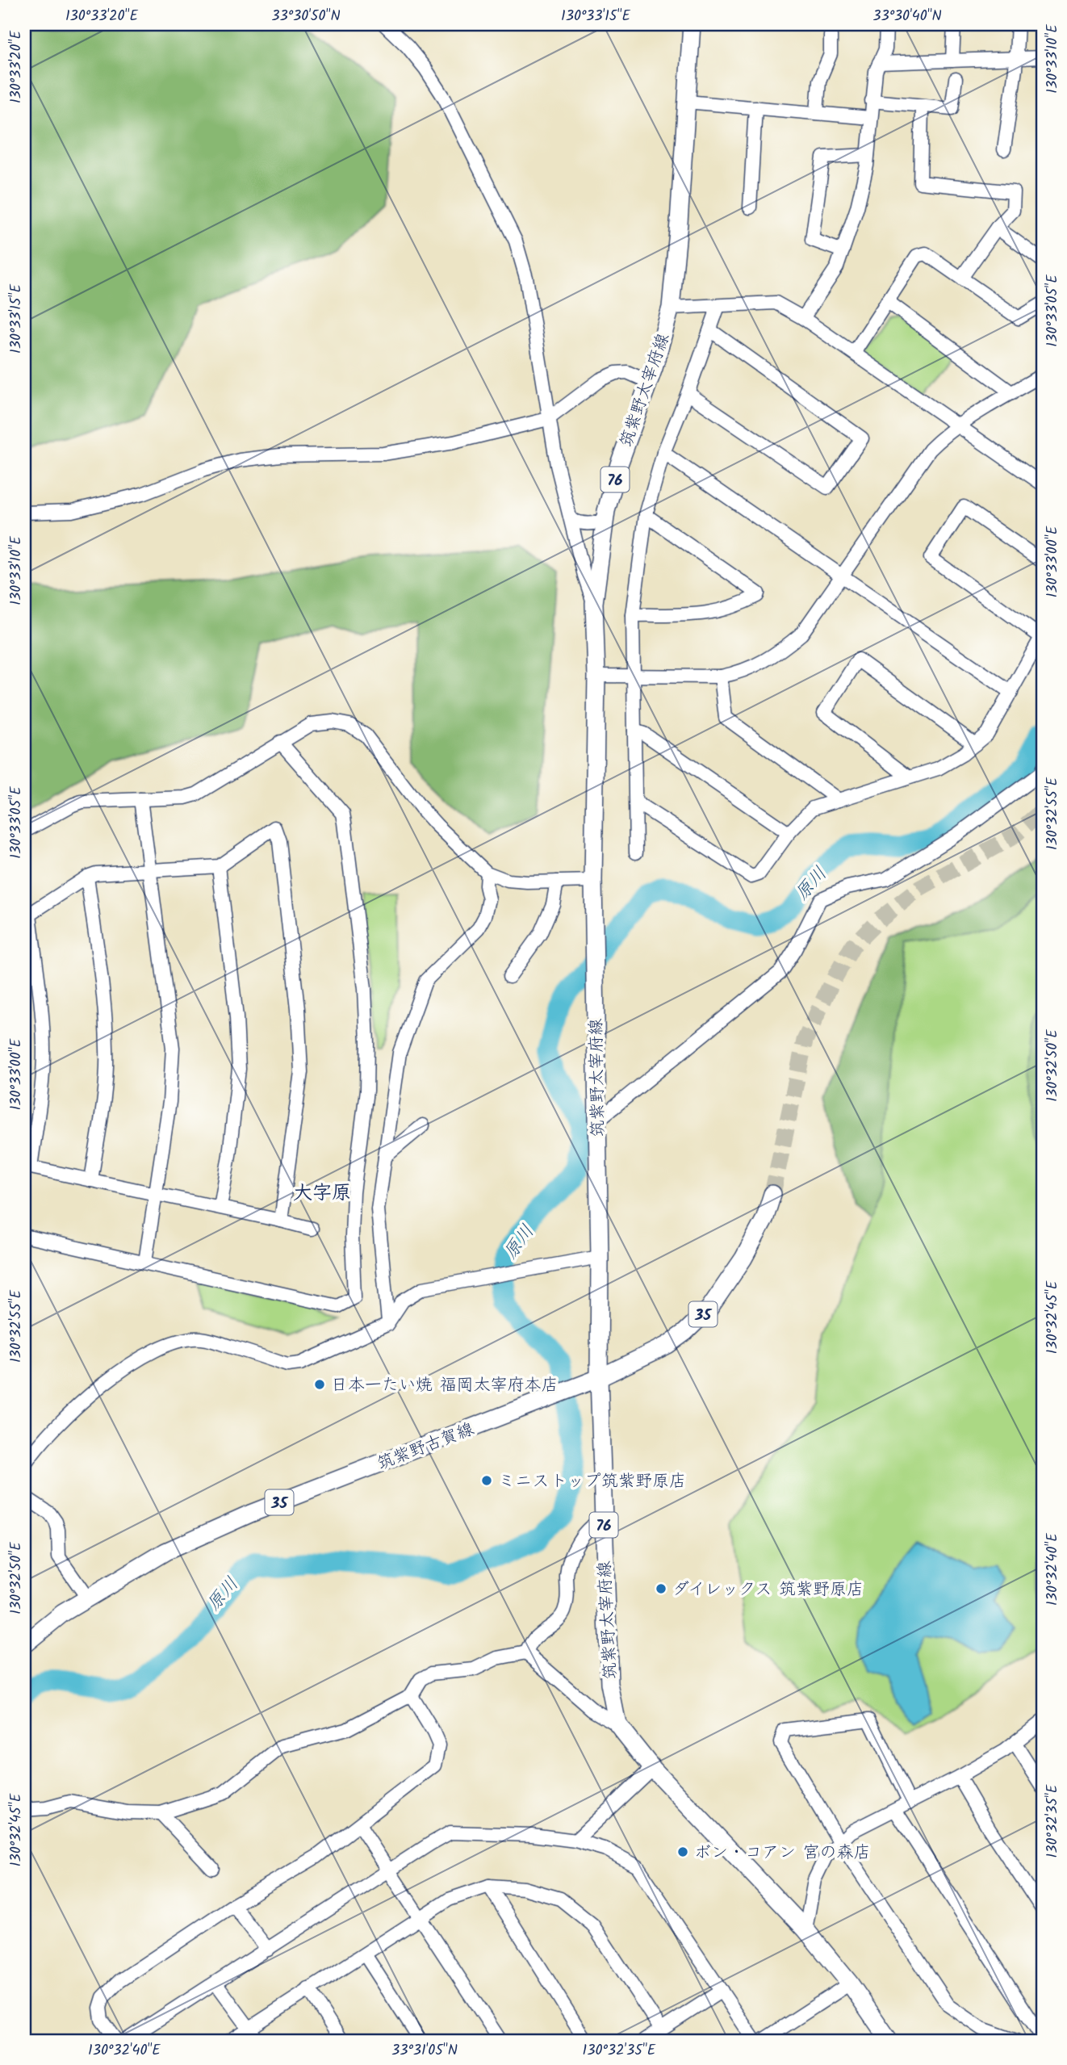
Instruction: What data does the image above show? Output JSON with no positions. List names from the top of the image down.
{
  "streets": {
    "main road": [
      "筑紫野太宰府線",
      "76",
      "35",
      "筑紫野古賀線"
    ]
  },
  "crossings": [
    ["筑紫野太宰府線", "筑紫野古賀線"]
  ],
  "districts": ["大字原"],
  "water": ["原川"],
  "places": [
    "日本一たい焼 福岡太宰府本店",
    "ミニストップ筑紫野原店",
    "ダイレックス 筑紫野原店",
    "ボン・コアン 宮の森店"
  ],
  "coordinates": [
    "130°33'20\"E",
    "33°30'50\"N",
    "130°33'15\"E",
    "33°30'40\"N",
    "130°33'10\"E",
    "130°33'05\"E",
    "130°33'00\"E",
    "130°32'55\"E",
    "130°32'50\"E",
    "130°32'45\"E",
    "130°32'40\"E",
    "130°32'35\"E",
    "33°31'05\"N"
  ]
}
